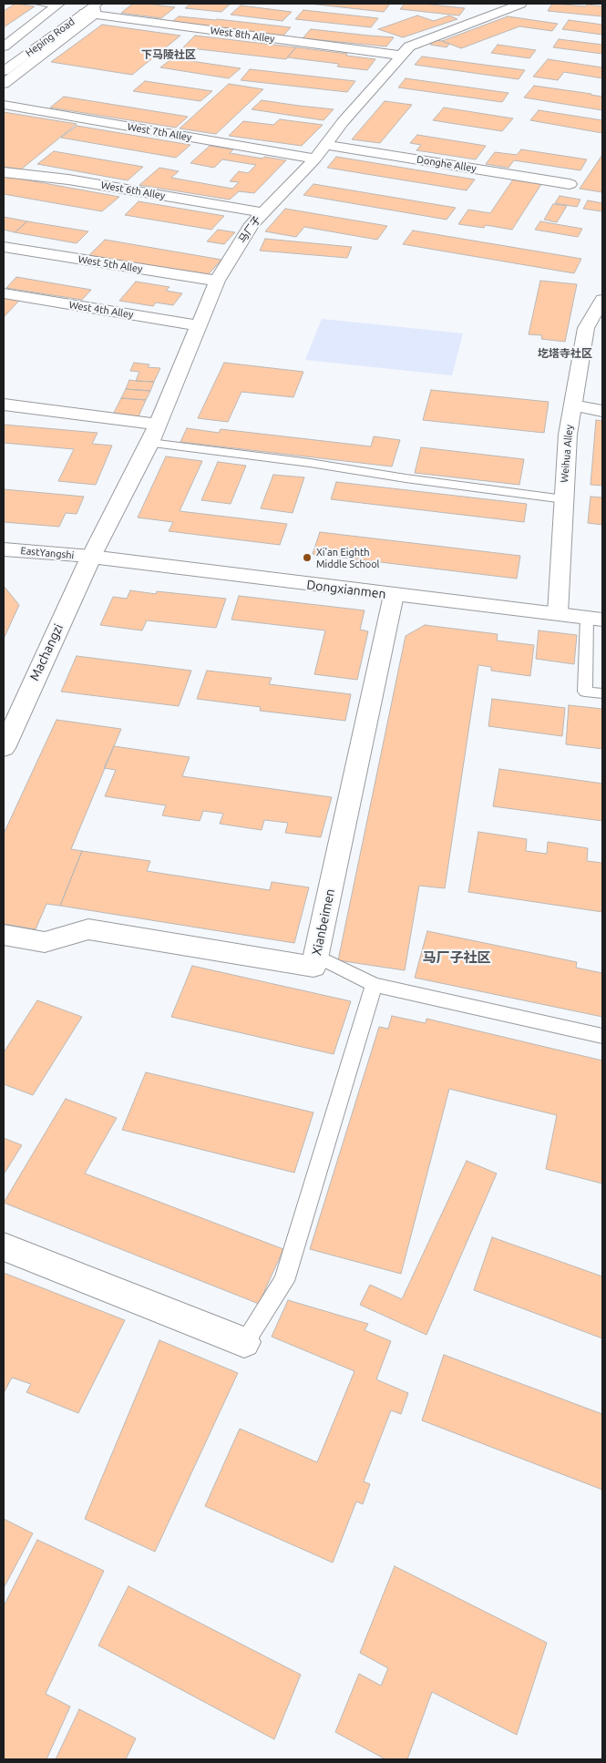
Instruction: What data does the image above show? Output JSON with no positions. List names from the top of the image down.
{
  "streets": {
    "street": [
      "West 8th Alley",
      "Heping Road",
      "West 7th Alley",
      "Donghe Alley",
      "West 6th Alley",
      "马厂子",
      "West 5th Alley",
      "West 4th Alley",
      "Weihua Alley",
      "EastYangshi",
      "Dongxianmen",
      "Machangzi",
      "Xianbeimen"
    ]
  },
  "crossings": [
    ["West 8th Alley", "Heping Road"],
    ["West 8th Alley", "马厂子"],
    ["West 7th Alley", "马厂子"],
    ["Donghe Alley", "马厂子"],
    ["West 6th Alley", "马厂子"],
    ["马厂子", "West 5th Alley"],
    ["马厂子", "West 4th Alley"],
    ["马厂子", "EastYangshi"],
    ["马厂子", "Dongxianmen"],
    ["马厂子", "Machangzi"],
    ["Weihua Alley", "Dongxianmen"],
    ["EastYangshi", "Dongxianmen"],
    ["EastYangshi", "Machangzi"],
    ["Dongxianmen", "Machangzi"],
    ["Dongxianmen", "Xianbeimen"]
  ],
  "districts": ["下马陵社区", "圪塔寺社区", "马厂子社区"],
  "places": ["Xi'an Eighth Middle School"]
}
